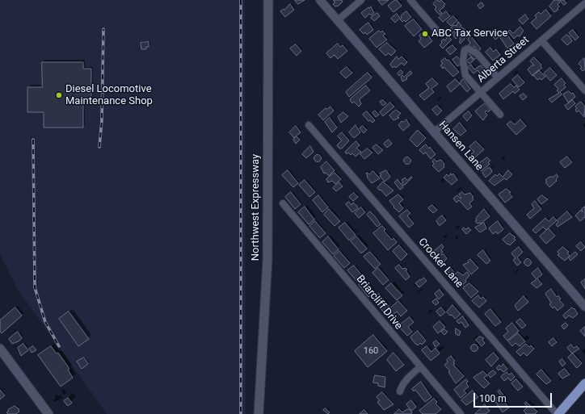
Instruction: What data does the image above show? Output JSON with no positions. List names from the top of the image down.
{
  "streets": {
    "main road": ["Northwest Expressway"],
    "street": [
      "Alberta Street",
      "Hansen Lane",
      "Crocker Lane",
      "Briarcliff Drive"
    ]
  },
  "crossings": [
    ["Alberta Street", "Hansen Lane"]
  ],
  "places": ["ABC Tax Service", "Diesel Locomotive Maintenance Shop"],
  "house_numbers": ["160"],
  "scale_bar": "100 m"
}
